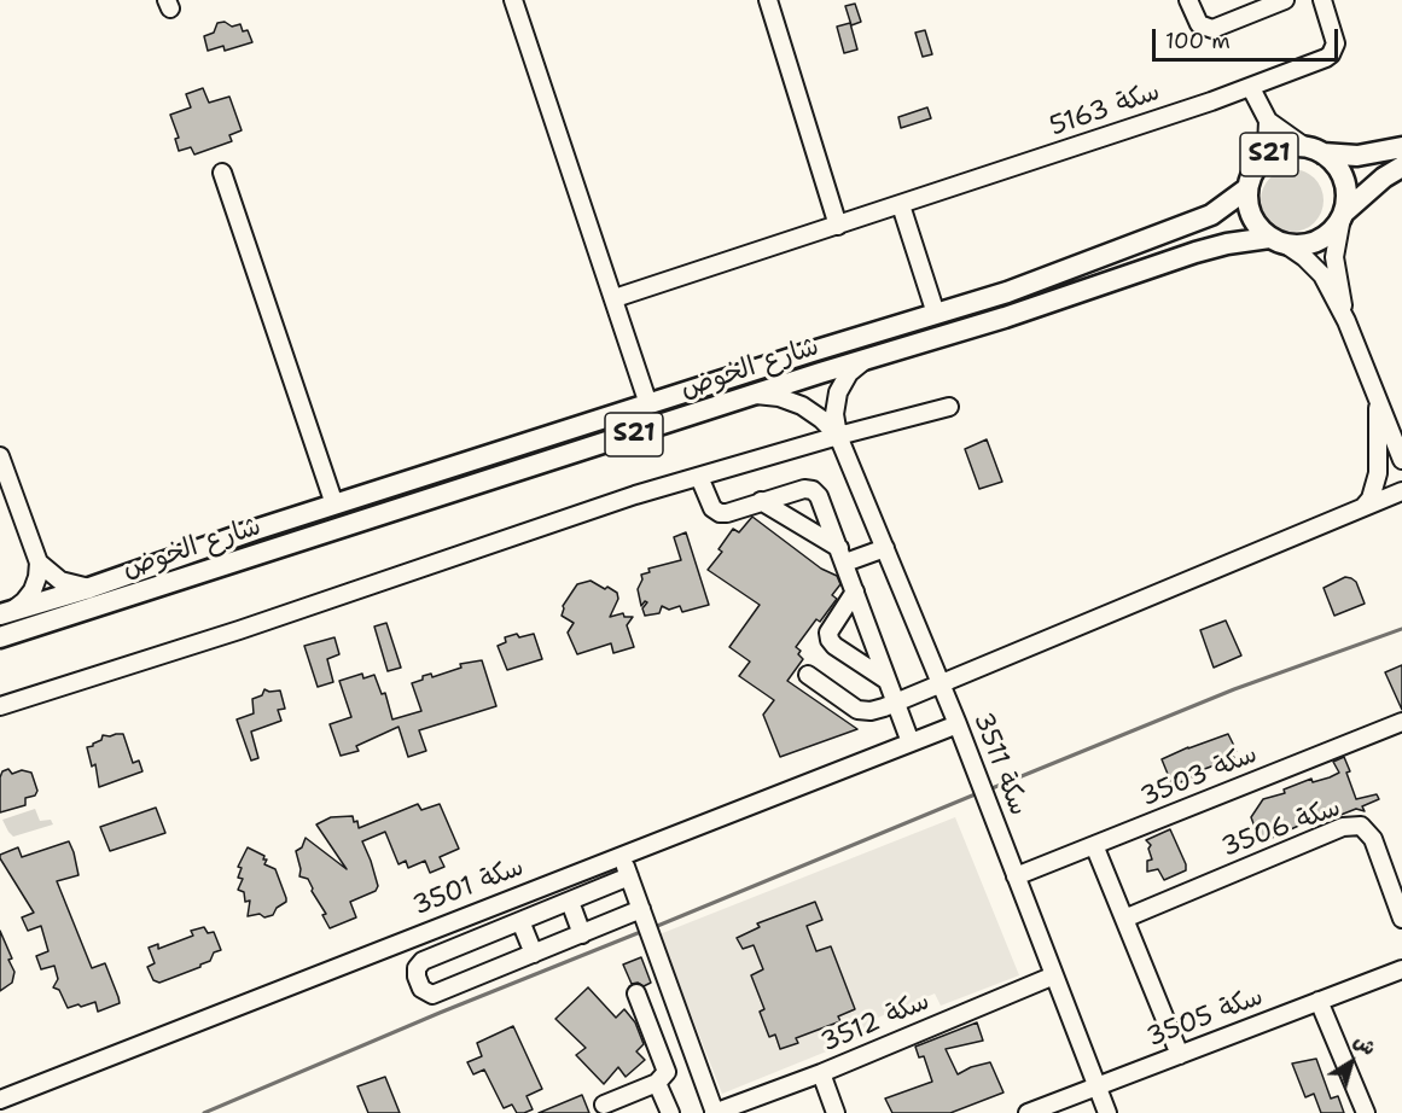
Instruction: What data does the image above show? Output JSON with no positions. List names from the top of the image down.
{
  "streets": {
    "main road": ["S21", "شارع الخوض"],
    "street": [
      "سكة 5163",
      "سكة 3511",
      "سكة 3503",
      "سكة 3506",
      "سكة 3501",
      "سكة 3505",
      "سكة 3512"
    ]
  },
  "crossings": [
    ["S21", "شارع الخوض"],
    ["سكة 3511", "سكة 3503"],
    ["سكة 3511", "سكة 3501"],
    ["سكة 3511", "سكة 3505"],
    ["سكة 3511", "سكة 3512"]
  ],
  "scale_bar": "100 m",
  "north": "top right"
}
